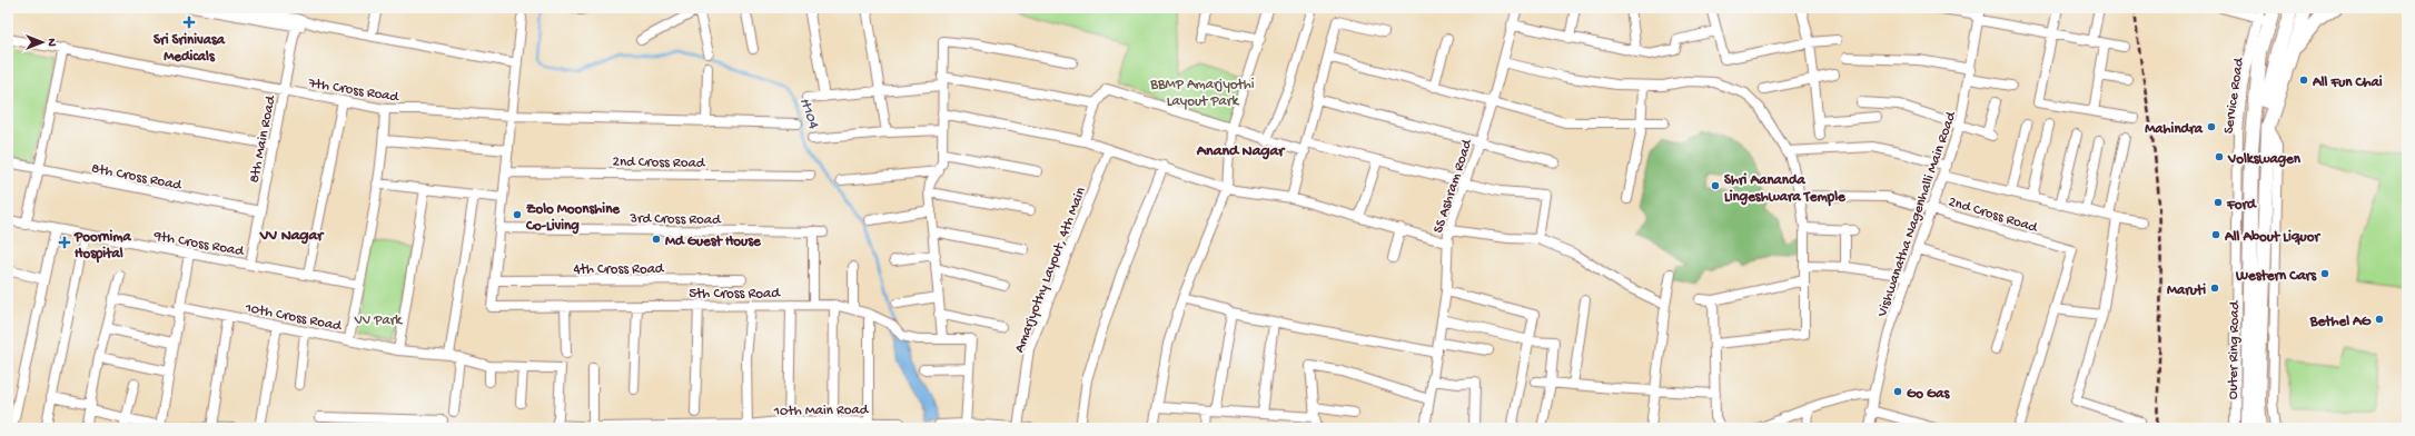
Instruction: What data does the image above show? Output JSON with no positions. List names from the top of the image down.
{
  "streets": {
    "highway": ["Outer Ring Road"],
    "street": [
      "7th Cross Road",
      "Service Road",
      "8th Main Road",
      "2nd Cross Road",
      "8th Cross Road",
      "SS Ashram Road",
      "Vishwanatha Nagenhalli Main Road",
      "3rd Cross Road",
      "9th Cross Road",
      "4th Cross Road",
      "Amarjyothy Layout, 4th Main",
      "5th Cross Road",
      "10th Cross Road",
      "10th Main Road"
    ]
  },
  "crossings": [
    ["7th Cross Road", "8th Main Road"],
    ["Service Road", "Outer Ring Road"],
    ["8th Main Road", "8th Cross Road"],
    ["8th Main Road", "9th Cross Road"],
    ["2nd Cross Road", "Vishwanatha Nagenhalli Main Road"],
    ["4th Cross Road", "5th Cross Road"],
    ["10th Cross Road", "10th Main Road"]
  ],
  "districts": ["Anand Nagar", "VV Nagar"],
  "water": ["H104"],
  "parks": ["BBMP Amarjyothi Layout Park", "VV Park"],
  "places": {
    "health": ["Sri Srinivasa Medicals", "Poornima Hospital"],
    "other": [
      "All Fun Chai",
      "Mahindra",
      "Volkswagen",
      "Shri Aananda Lingeshwara Temple",
      "Ford",
      "Zolo Moonshine Co-Living",
      "All About Liquor",
      "Md Guest House",
      "Western Cars",
      "Maruti",
      "Bethel AG",
      "Go Gas"
    ]
  },
  "north": "right"
}
